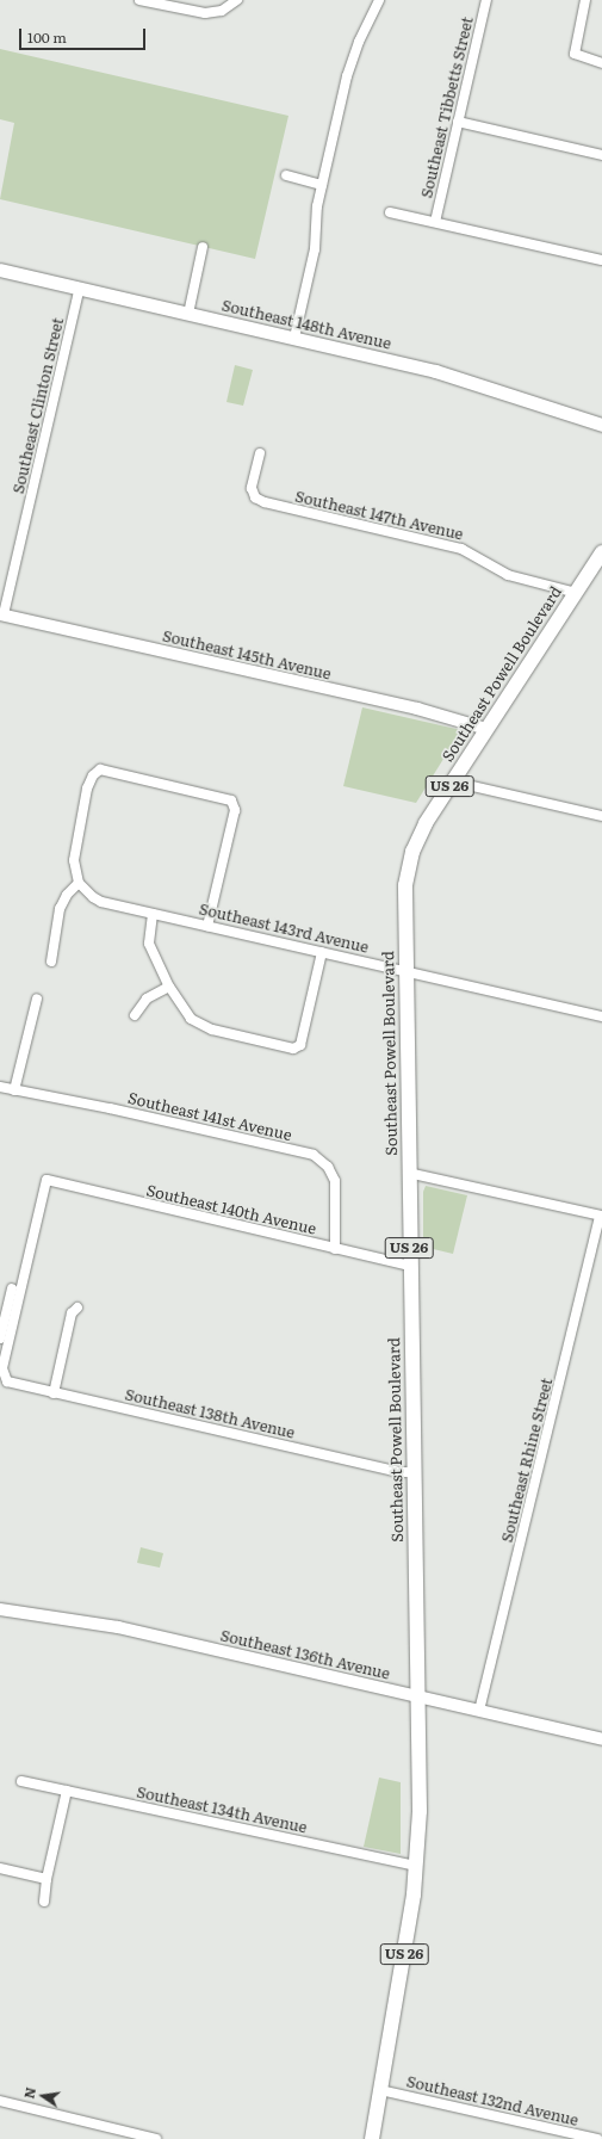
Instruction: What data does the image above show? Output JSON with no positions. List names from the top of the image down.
{
  "streets": {
    "main road": ["Southeast 148th Avenue", "Southeast Powell Boulevard", "US 26"],
    "street": [
      "Southeast Tibbetts Street",
      "Southeast Clinton Street",
      "Southeast 147th Avenue",
      "Southeast 145th Avenue",
      "Southeast 143rd Avenue",
      "Southeast 141st Avenue",
      "Southeast 140th Avenue",
      "Southeast 138th Avenue",
      "Southeast Rhine Street",
      "Southeast 136th Avenue",
      "Southeast 134th Avenue",
      "Southeast 132nd Avenue"
    ]
  },
  "crossings": [
    ["Southeast 148th Avenue", "Southeast Clinton Street"],
    ["Southeast Clinton Street", "Southeast 145th Avenue"],
    ["Southeast 147th Avenue", "Southeast Powell Boulevard"],
    ["Southeast 145th Avenue", "Southeast Powell Boulevard"],
    ["Southeast Powell Boulevard", "Southeast 143rd Avenue"],
    ["Southeast Powell Boulevard", "Southeast 140th Avenue"],
    ["Southeast Powell Boulevard", "Southeast 138th Avenue"],
    ["Southeast Powell Boulevard", "Southeast 136th Avenue"],
    ["Southeast Powell Boulevard", "Southeast 134th Avenue"],
    ["Southeast Powell Boulevard", "Southeast 132nd Avenue"],
    ["Southeast 141st Avenue", "Southeast 140th Avenue"],
    ["Southeast 140th Avenue", "Southeast 138th Avenue"],
    ["Southeast Rhine Street", "Southeast 136th Avenue"]
  ],
  "scale_bar": "100 m",
  "north": "left"
}
